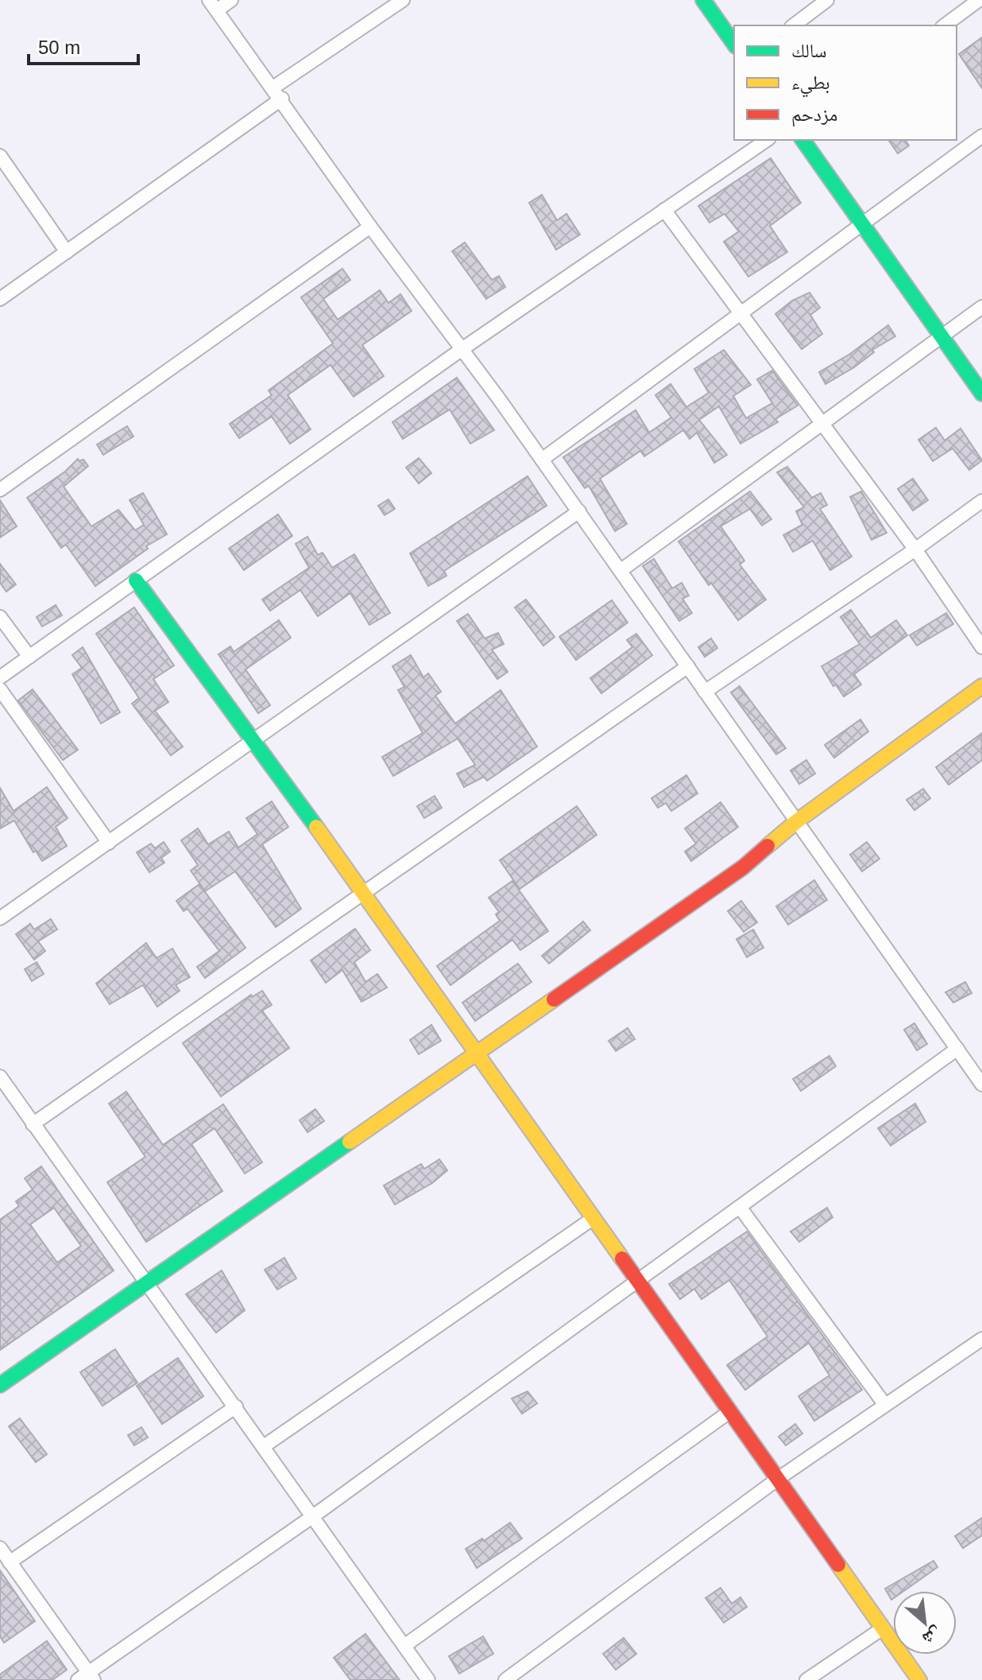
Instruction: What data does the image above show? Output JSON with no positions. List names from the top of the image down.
{
  "legend": ["سالك", "بطيء", "مزدحم"],
  "scale_bar": "50 m",
  "north": "bottom right"
}
